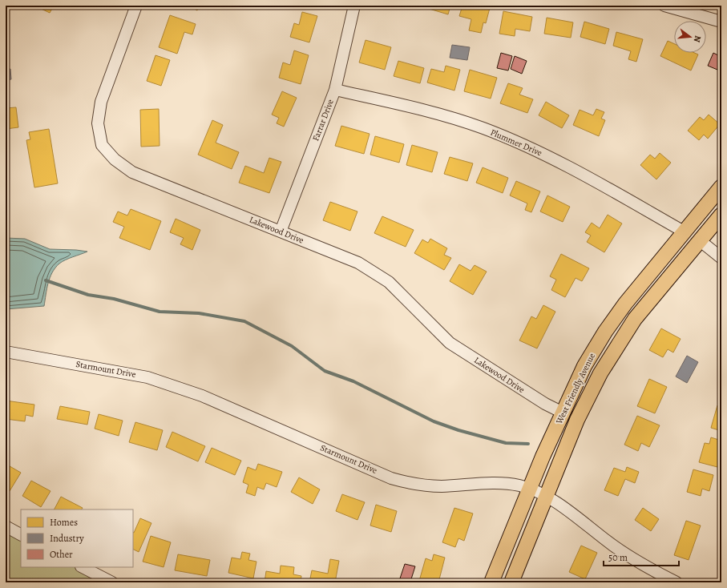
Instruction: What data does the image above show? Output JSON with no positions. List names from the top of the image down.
{
  "streets": {
    "main road": ["West Friendly Avenue"],
    "street": [
      "Farrar Drive",
      "Plummer Drive",
      "Lakewood Drive",
      "Starmount Drive"
    ]
  },
  "crossings": [
    ["Farrar Drive", "Plummer Drive"],
    ["Farrar Drive", "Lakewood Drive"],
    ["Plummer Drive", "West Friendly Avenue"],
    ["Lakewood Drive", "West Friendly Avenue"],
    ["Starmount Drive", "West Friendly Avenue"]
  ],
  "legend": ["Homes", "Industry", "Other"],
  "scale_bar": "50 m",
  "north": "right"
}
